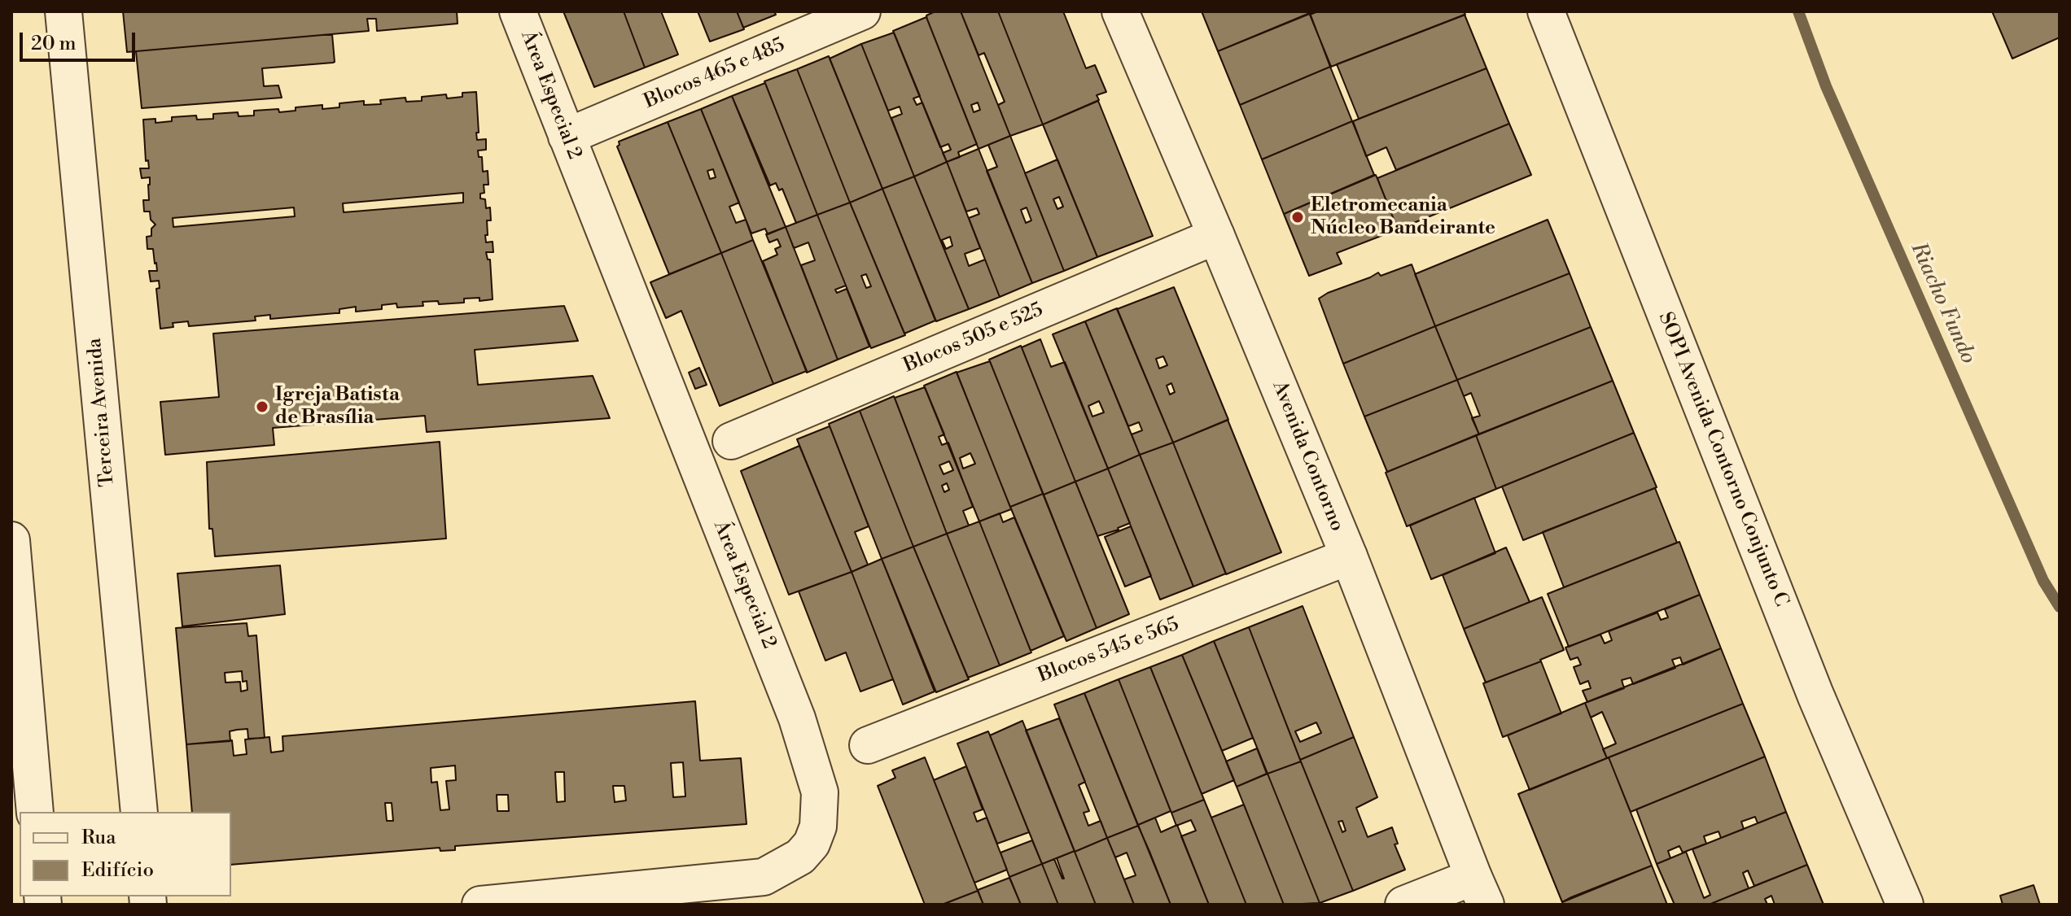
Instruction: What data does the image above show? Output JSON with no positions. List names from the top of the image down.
{
  "streets": {
    "street": [
      "Blocos 465 e 485",
      "Área Especial 2",
      "Blocos 505 e 525",
      "Terceira Avenida",
      "Avenida Contorno",
      "SOPI Avenida Contorno Conjunto C",
      "Blocos 545 e 565"
    ]
  },
  "crossings": [
    ["Blocos 465 e 485", "Área Especial 2"],
    ["Blocos 505 e 525", "Avenida Contorno"],
    ["Avenida Contorno", "Blocos 545 e 565"]
  ],
  "water": ["Riacho Fundo"],
  "places": ["Eletromecania Núcleo Bandeirante", "Igreja Batista de Brasília"],
  "legend": ["Rua", "Edifício"],
  "scale_bar": "20 m"
}
